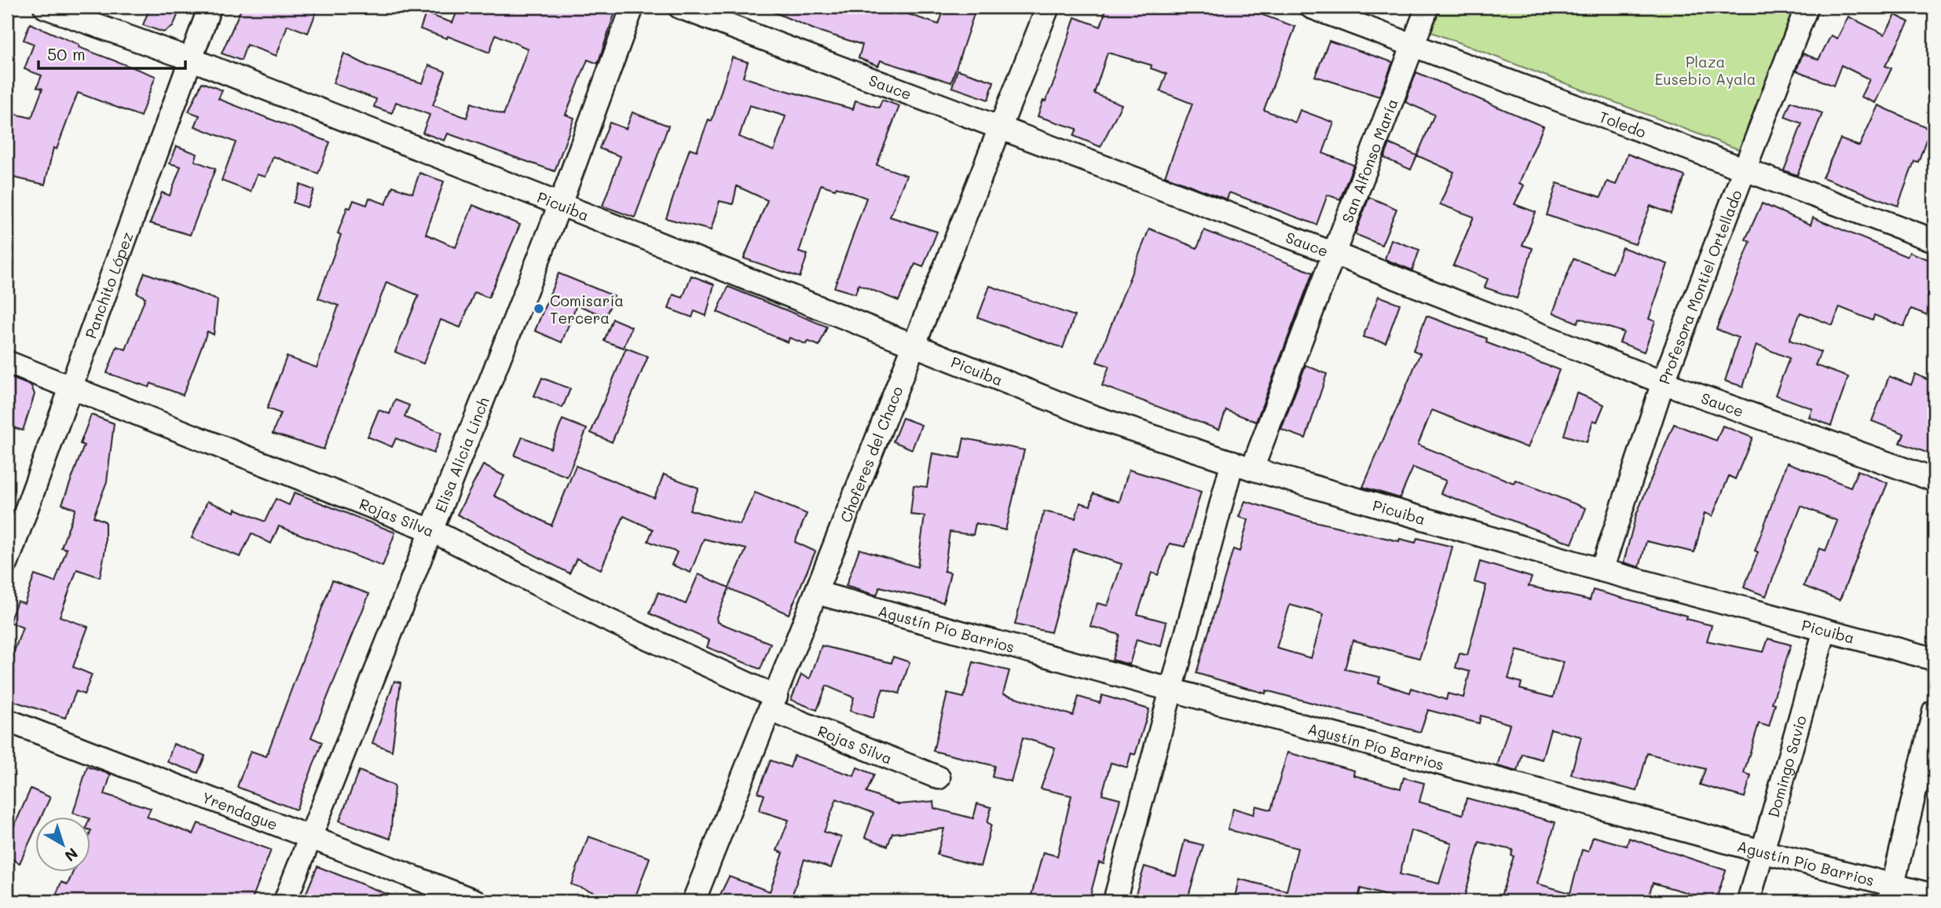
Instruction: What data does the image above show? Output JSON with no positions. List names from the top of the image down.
{
  "streets": {
    "street": [
      "Sauce",
      "Toledo",
      "San Alfonso María",
      "Picuiba",
      "Panchito López",
      "Profesora Montiel Ortellado",
      "Choferes del Chaco",
      "Elisa Alicia Linch",
      "Rojas Silva",
      "Agustín Pío Barrios",
      "Domingo Savio",
      "Yrendague"
    ]
  },
  "crossings": [
    ["Sauce", "San Alfonso María"],
    ["Sauce", "Profesora Montiel Ortellado"],
    ["Sauce", "Choferes del Chaco"],
    ["Toledo", "San Alfonso María"],
    ["Toledo", "Profesora Montiel Ortellado"],
    ["San Alfonso María", "Picuiba"],
    ["San Alfonso María", "Agustín Pío Barrios"],
    ["Picuiba", "Panchito López"],
    ["Picuiba", "Profesora Montiel Ortellado"],
    ["Picuiba", "Choferes del Chaco"],
    ["Picuiba", "Elisa Alicia Linch"],
    ["Picuiba", "Domingo Savio"],
    ["Panchito López", "Rojas Silva"],
    ["Choferes del Chaco", "Rojas Silva"],
    ["Choferes del Chaco", "Agustín Pío Barrios"],
    ["Elisa Alicia Linch", "Rojas Silva"],
    ["Elisa Alicia Linch", "Yrendague"],
    ["Agustín Pío Barrios", "Domingo Savio"]
  ],
  "parks": ["Plaza Eusebio Ayala"],
  "places": ["Comisaría Tercera"],
  "scale_bar": "50 m",
  "north": "bottom right"
}
